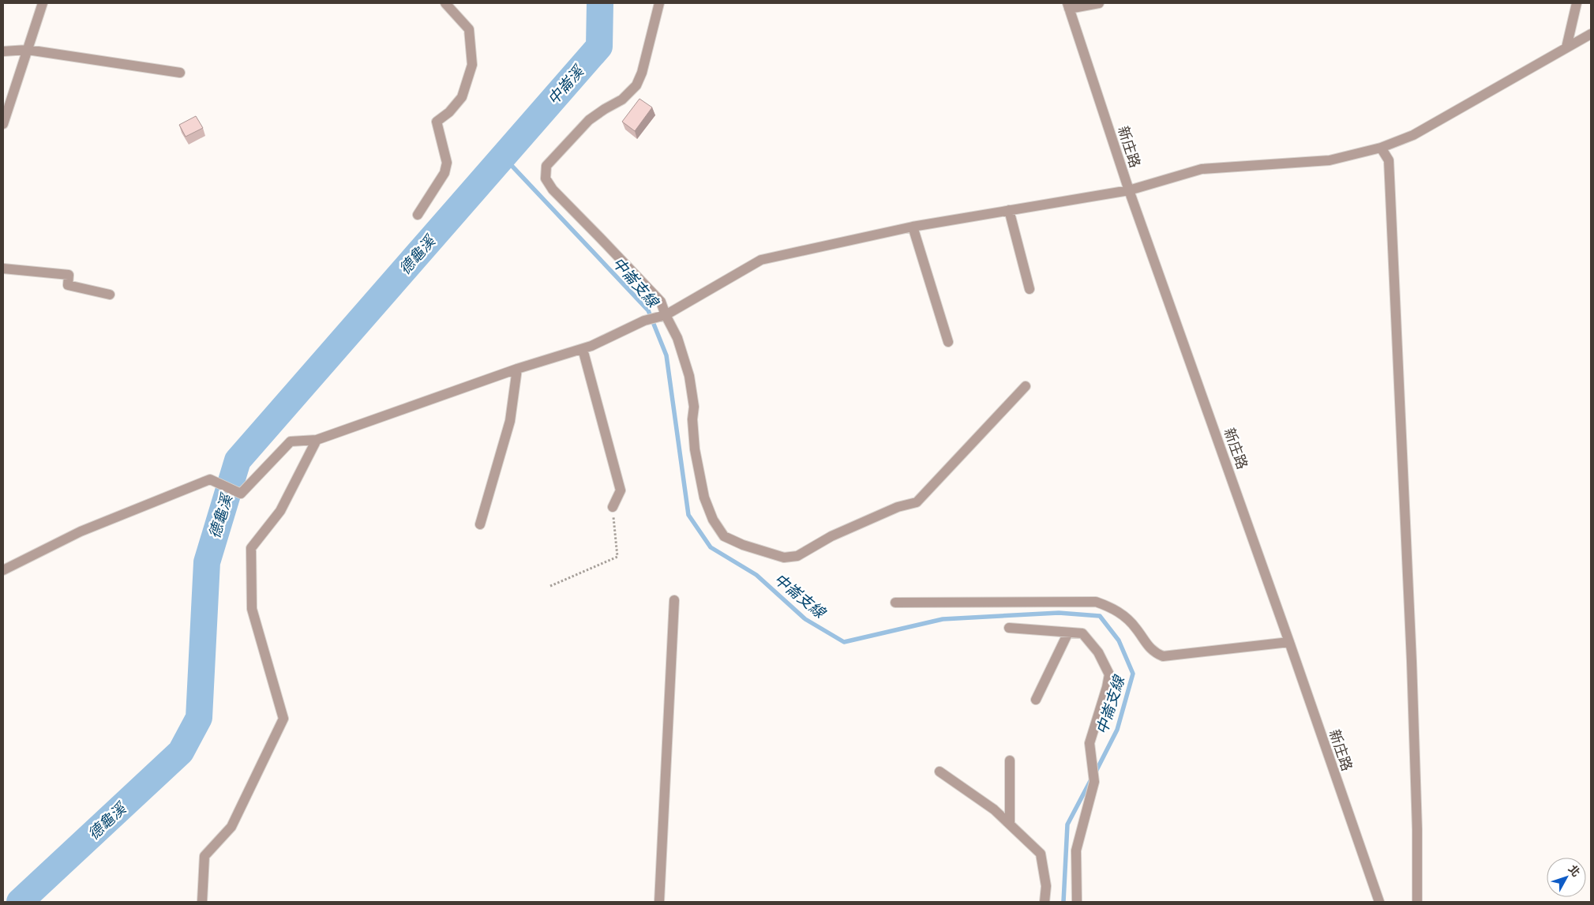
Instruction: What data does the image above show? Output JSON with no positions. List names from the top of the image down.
{
  "streets": {
    "street": ["新庄路"]
  },
  "water": ["中崙溪", "德龜溪", "中崙支線"],
  "north": "top right"
}
